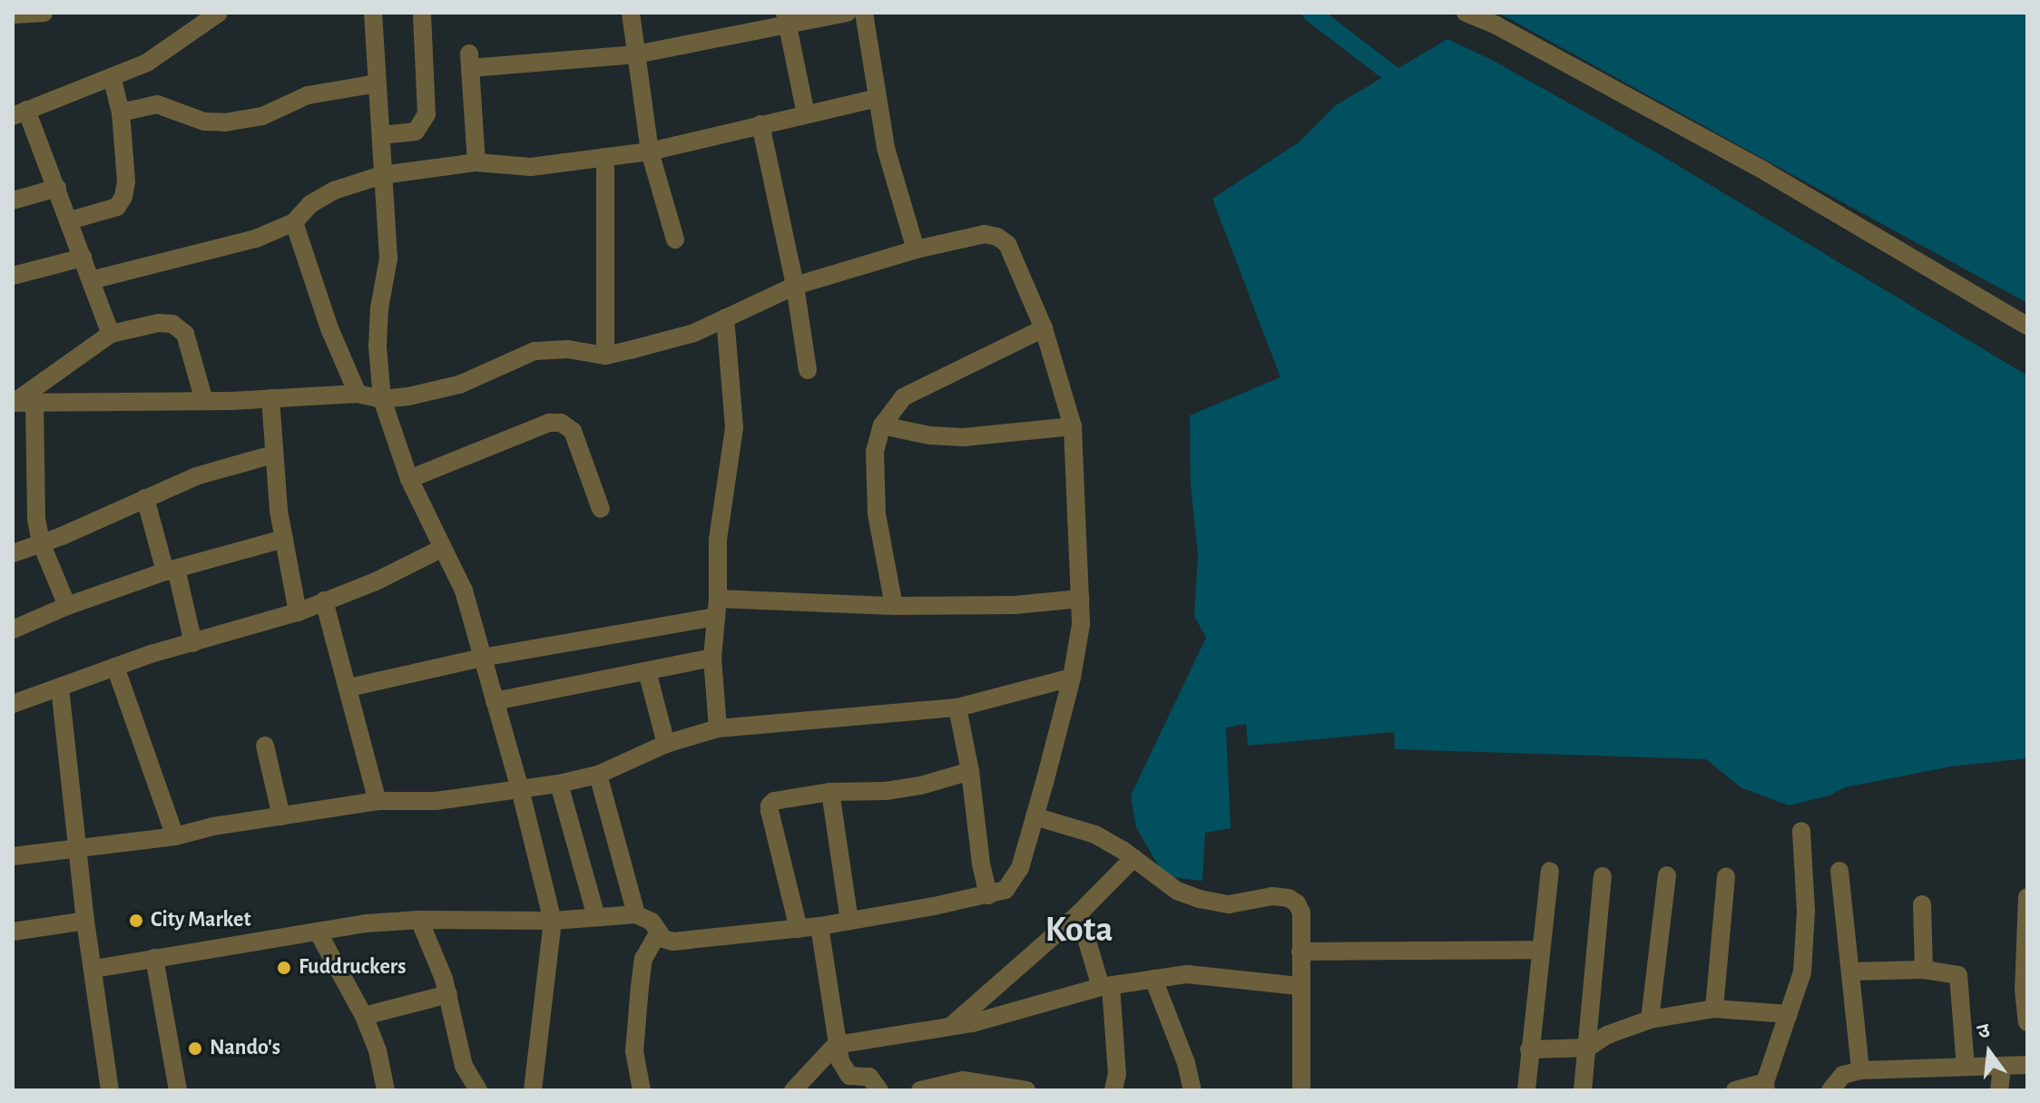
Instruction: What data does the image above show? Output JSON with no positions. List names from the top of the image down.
{
  "districts": ["Kota"],
  "places": ["City Market", "Fuddruckers", "Nando's"],
  "north": "top"
}
